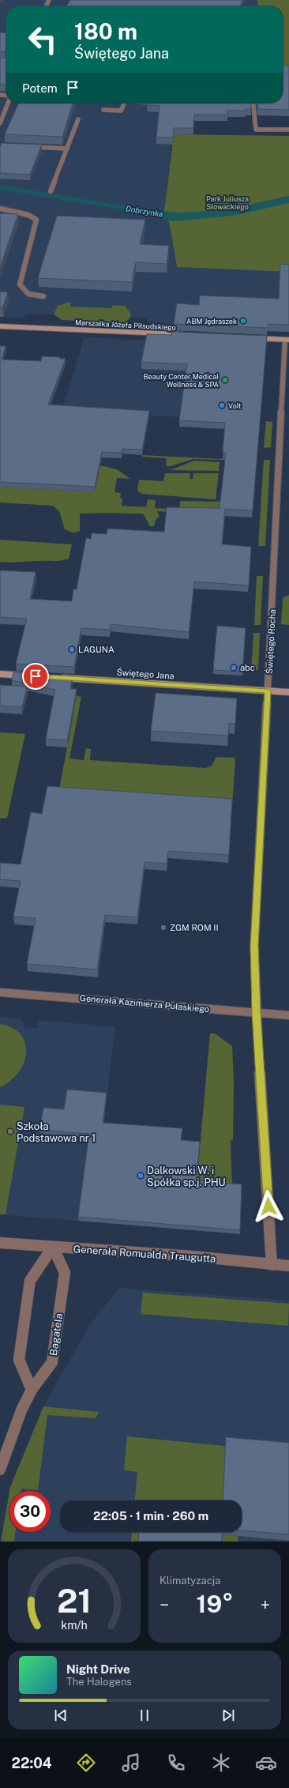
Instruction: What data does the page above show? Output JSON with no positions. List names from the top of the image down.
{
  "streets": {
    "street": [
      "Marszałka Józefa Piłsudskiego",
      "Świętego Rocha",
      "Świętego Jana",
      "Generała Kazimierza Pułaskiego",
      "Generała Romualda Traugutta",
      "Bagatela"
    ]
  },
  "crossings": [
    ["Świętego Rocha", "Świętego Jana"],
    ["Świętego Rocha", "Generała Kazimierza Pułaskiego"],
    ["Świętego Rocha", "Generała Romualda Traugutta"],
    ["Generała Romualda Traugutta", "Bagatela"]
  ],
  "water": ["Dobrzynka"],
  "parks": ["Park Juliusza Słowackiego"],
  "places": [
    "ABM Jędraszek",
    "Beauty Center Medical Wellness & SPA",
    "Volt",
    "LAGUNA",
    "abc",
    "ZGM ROM II",
    "Szkoła Podstawowa nr 1",
    "Dalkowski W. i Spółka sp.j. PHU"
  ],
  "page": {
    "turn": ["180 m", "Świętego Jana"],
    "then": "Potem",
    "limit": "30",
    "trip": "22:05 · 1 min · 260 m",
    "tile": "Klimatyzacja",
    "heat": ["−", "19°", "+"],
    "song": ["Night Drive", "The Halogens"],
    "tabs": "22:04",
    "gauge": ["21", "km/h"]
  }
}
